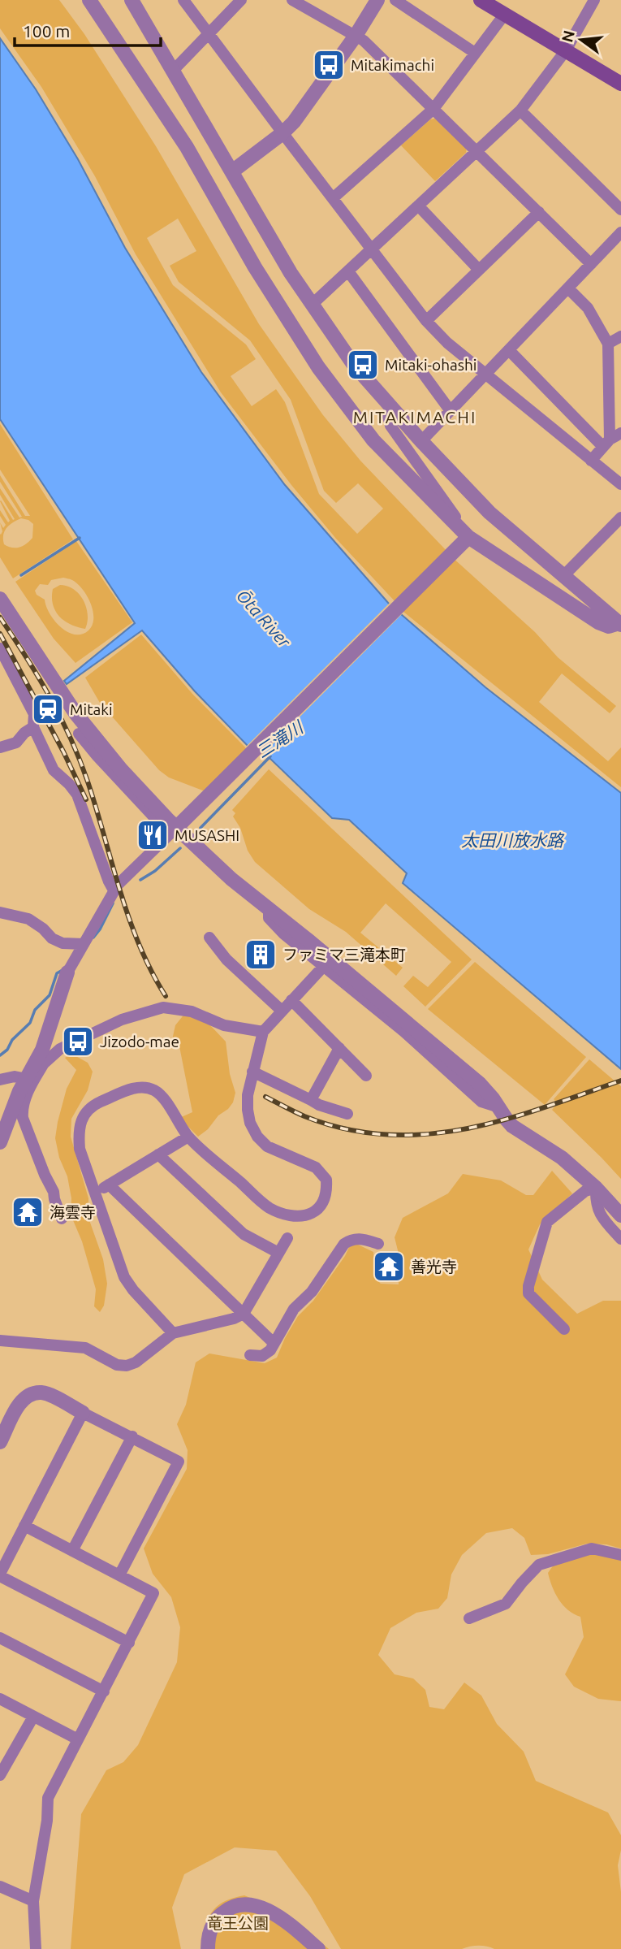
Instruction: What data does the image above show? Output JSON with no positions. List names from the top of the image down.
{
  "districts": ["MITAKIMACHI"],
  "water": ["Ōta River", "三滝川", "太田川放水路"],
  "parks": ["竜王公園"],
  "places": {
    "bus stop": ["Mitakimachi", "Mitaki-ohashi", "Jizodo-mae"],
    "station": ["Mitaki"],
    "restaurant": ["MUSASHI"],
    "building": ["ファミマ三滝本町"],
    "temple": ["海雲寺", "善光寺"]
  },
  "scale_bar": "100 m",
  "north": "left"
}
